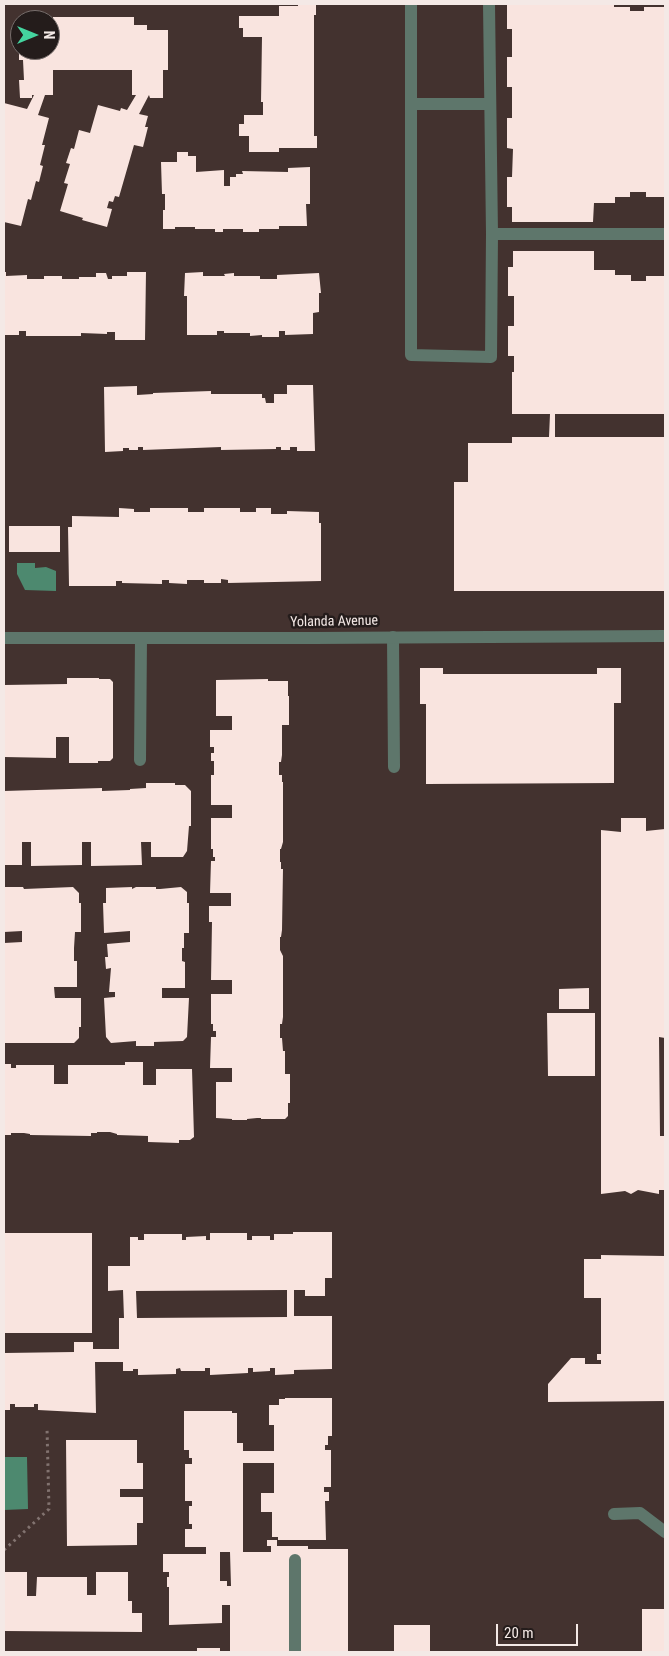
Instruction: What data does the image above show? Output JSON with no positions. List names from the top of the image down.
{
  "streets": {
    "street": ["Yolanda Avenue"]
  },
  "scale_bar": "20 m",
  "north": "right"
}
